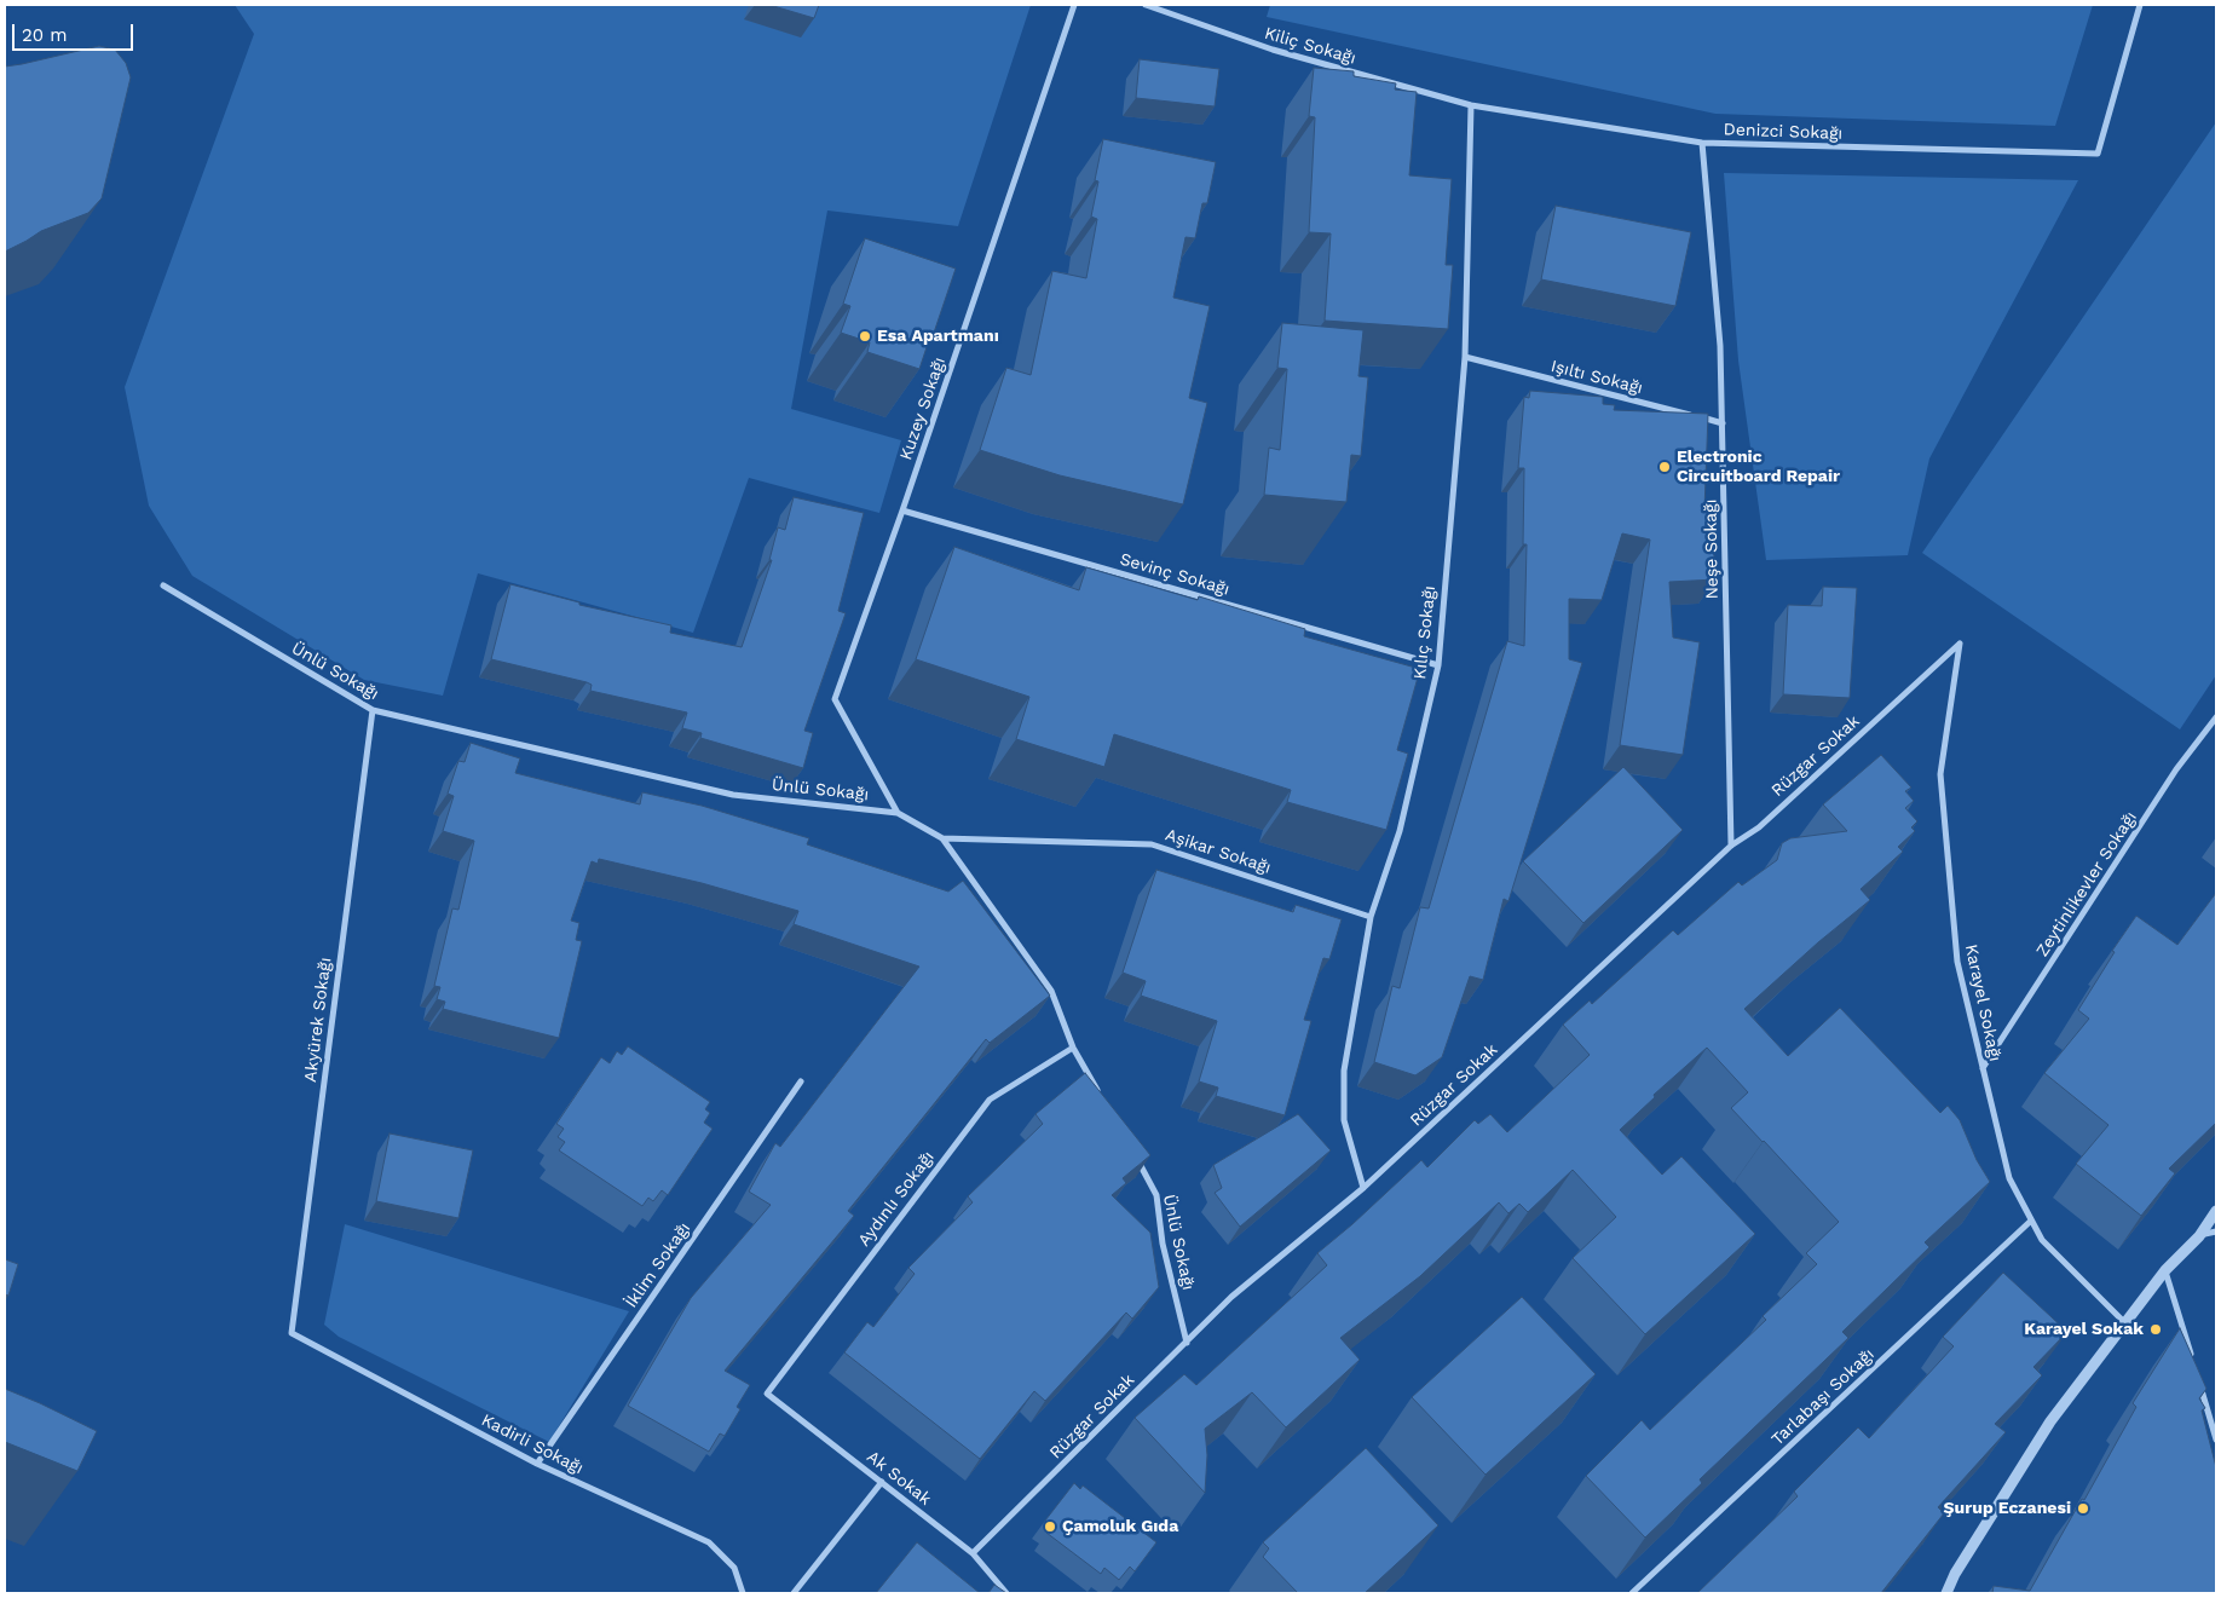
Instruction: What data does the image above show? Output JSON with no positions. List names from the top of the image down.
{
  "streets": {
    "street": [
      "Kiliç Sokağı",
      "Denizci Sokağı",
      "Işıltı Sokağı",
      "Kuzey Sokağı",
      "Neşe Sokağı",
      "Sevinç Sokağı",
      "Kılıç Sokağı",
      "Ünlü Sokağı",
      "Rüzgar Sokak",
      "Aşikar Sokağı",
      "Zeytinlikevler Sokağı",
      "Karayel Sokağı",
      "Akyürek Sokağı",
      "Aydınlı Sokağı",
      "İklim Sokağı",
      "Tarlabaşı Sokağı",
      "Kadirli Sokağı",
      "Ak Sokak"
    ]
  },
  "crossings": [
    ["Kiliç Sokağı", "Denizci Sokağı"],
    ["Kiliç Sokağı", "Kılıç Sokağı"],
    ["Denizci Sokağı", "Neşe Sokağı"],
    ["Denizci Sokağı", "Kılıç Sokağı"],
    ["Işıltı Sokağı", "Neşe Sokağı"],
    ["Işıltı Sokağı", "Kılıç Sokağı"],
    ["Kuzey Sokağı", "Sevinç Sokağı"],
    ["Kuzey Sokağı", "Ünlü Sokağı"],
    ["Neşe Sokağı", "Rüzgar Sokak"],
    ["Sevinç Sokağı", "Kılıç Sokağı"],
    ["Kılıç Sokağı", "Rüzgar Sokak"],
    ["Kılıç Sokağı", "Aşikar Sokağı"],
    ["Ünlü Sokağı", "Rüzgar Sokak"],
    ["Ünlü Sokağı", "Aşikar Sokağı"],
    ["Ünlü Sokağı", "Akyürek Sokağı"],
    ["Ünlü Sokağı", "Aydınlı Sokağı"],
    ["Rüzgar Sokak", "Karayel Sokağı"],
    ["Rüzgar Sokak", "Ak Sokak"],
    ["Zeytinlikevler Sokağı", "Karayel Sokağı"],
    ["Karayel Sokağı", "Tarlabaşı Sokağı"],
    ["Akyürek Sokağı", "Kadirli Sokağı"],
    ["Aydınlı Sokağı", "Ak Sokak"],
    ["İklim Sokağı", "Kadirli Sokağı"]
  ],
  "places": [
    "Esa Apartmanı",
    "Electronic Circuitboard Repair",
    "Karayel Sokak",
    "Şurup Eczanesi",
    "Çamoluk Gıda"
  ],
  "scale_bar": "20 m"
}
